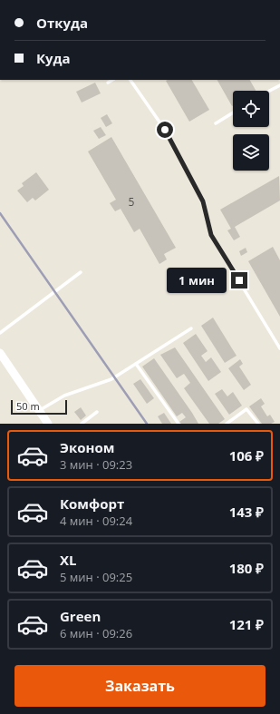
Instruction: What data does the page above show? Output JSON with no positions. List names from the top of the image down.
{
  "house_numbers": ["5"],
  "scale_bar": "50 m",
  "page": {
    "banner": ["Откуда", "Куда"],
    "bubble": "1 мин",
    "scale": "50 m",
    "list": [
      {
        "name": "Эконом",
        "note": "3 мин · 09:23",
        "value": "106 ₽"
      },
      {
        "name": "Комфорт",
        "note": "4 мин · 09:24",
        "value": "143 ₽"
      },
      {
        "name": "XL",
        "note": "5 мин · 09:25",
        "value": "180 ₽"
      },
      {
        "name": "Green",
        "note": "6 мин · 09:26",
        "value": "121 ₽"
      }
    ],
    "buttons": "Заказать"
  }
}
